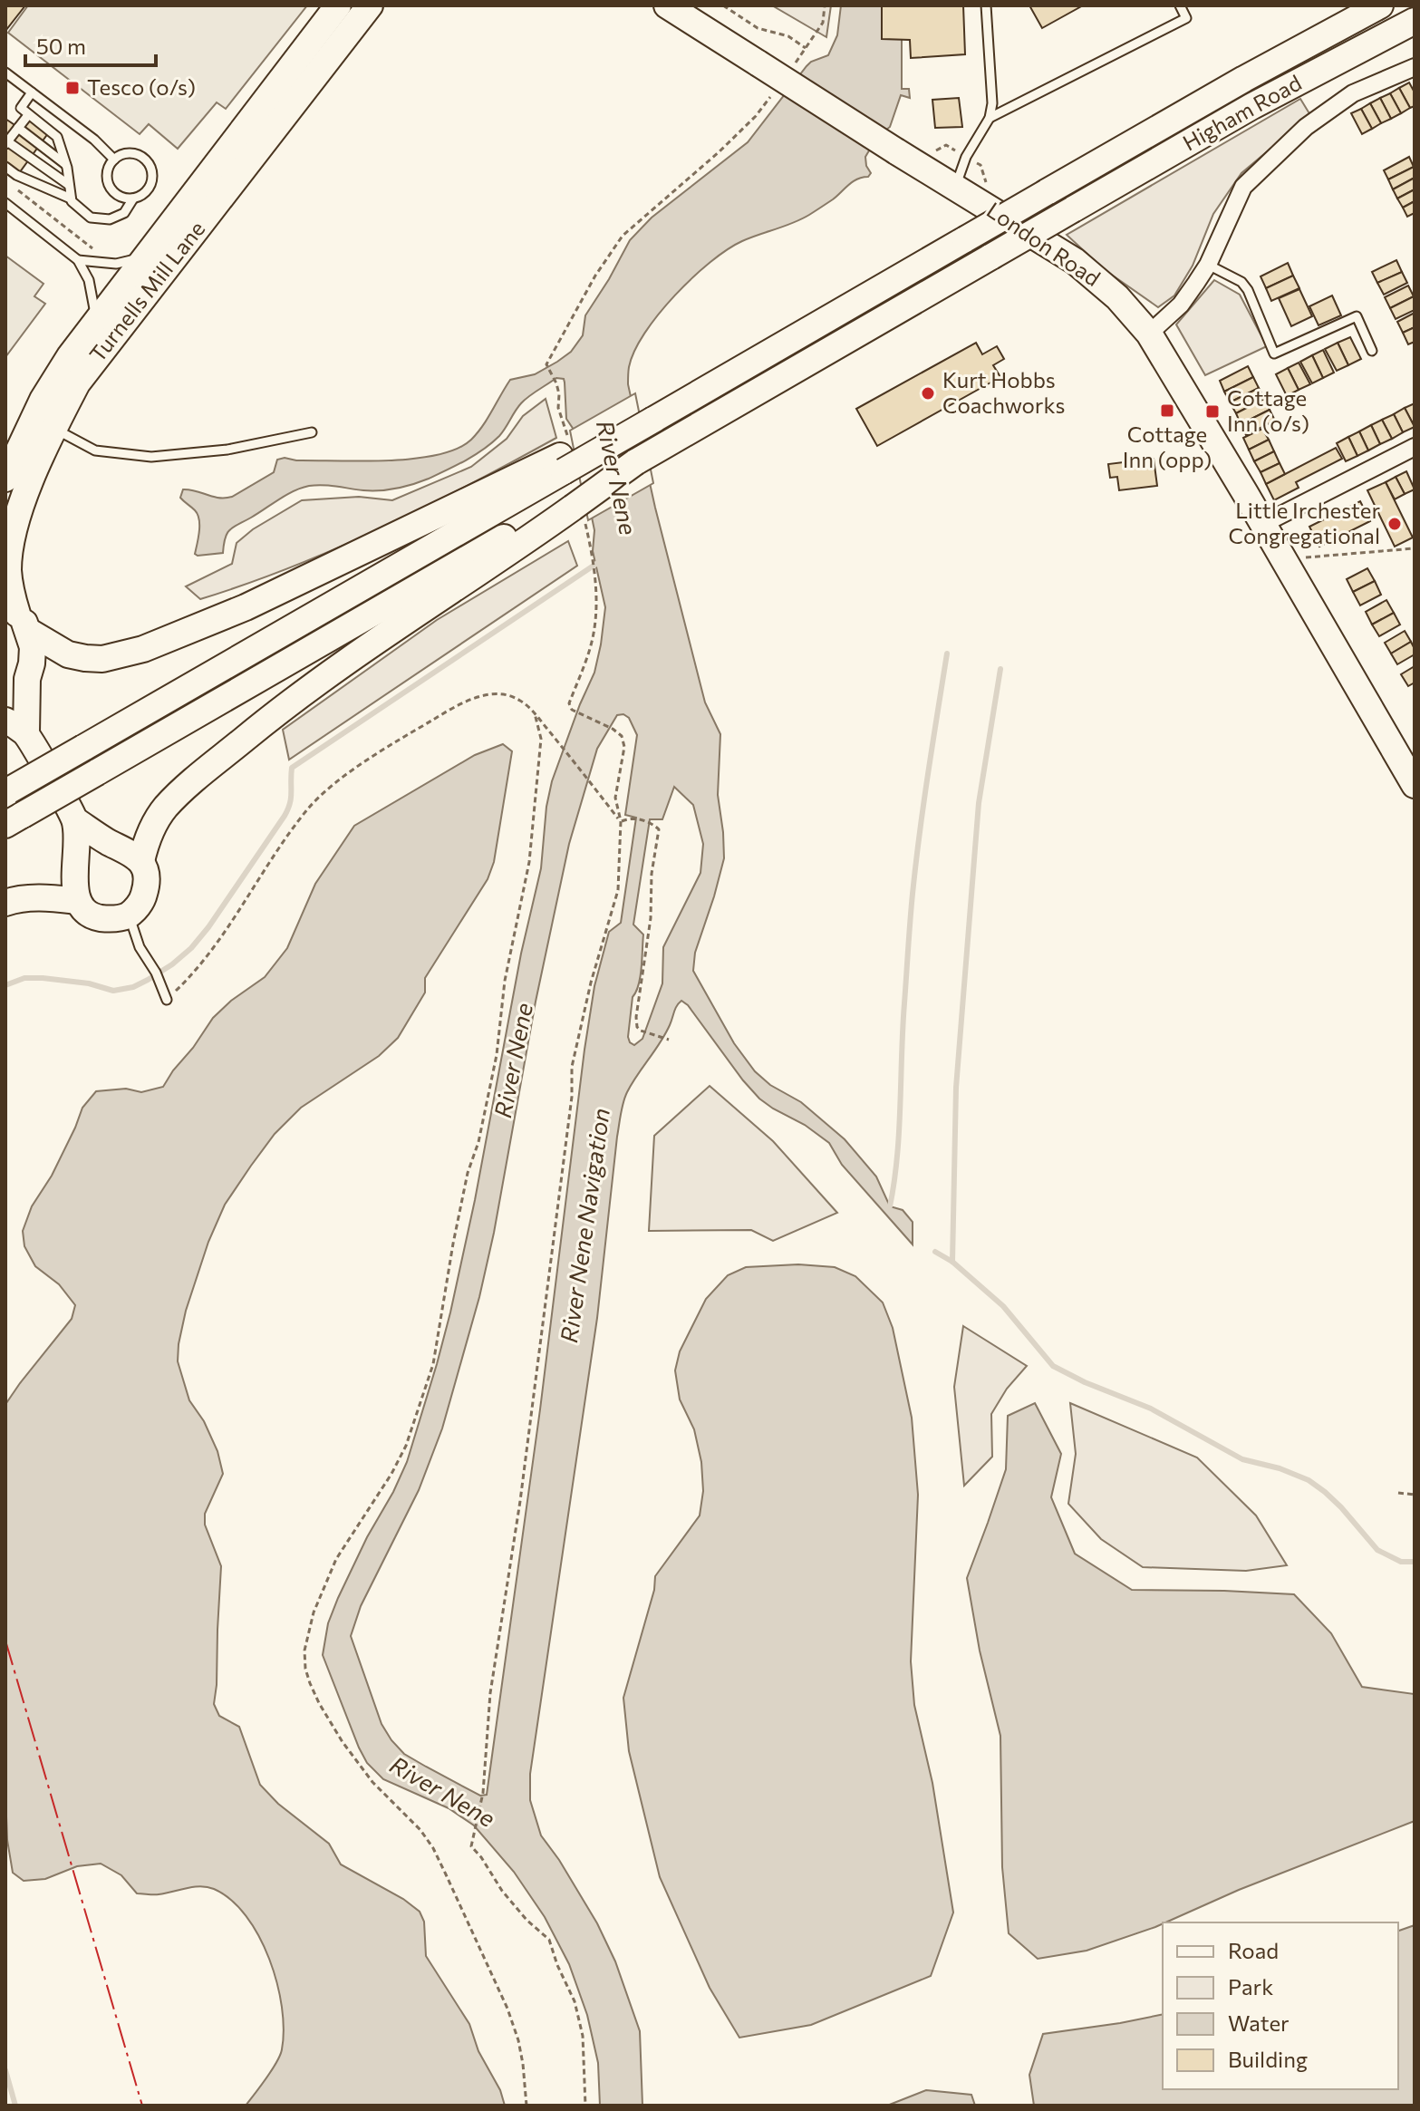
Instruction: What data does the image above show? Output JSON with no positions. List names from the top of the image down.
{
  "streets": {
    "highway": ["Higham Road", "London Road", "Turnells Mill Lane"]
  },
  "water": ["River Nene", "River Nene Navigation"],
  "places": {
    "transit": ["Tesco (o/s)", "Cottage Inn (opp)", "Cottage Inn (o/s)"],
    "other": ["Kurt Hobbs Coachworks", "Little Irchester Congregational"]
  },
  "legend": [
    "Road",
    "Park",
    "Water",
    "Building"
  ],
  "scale_bar": "50 m"
}
